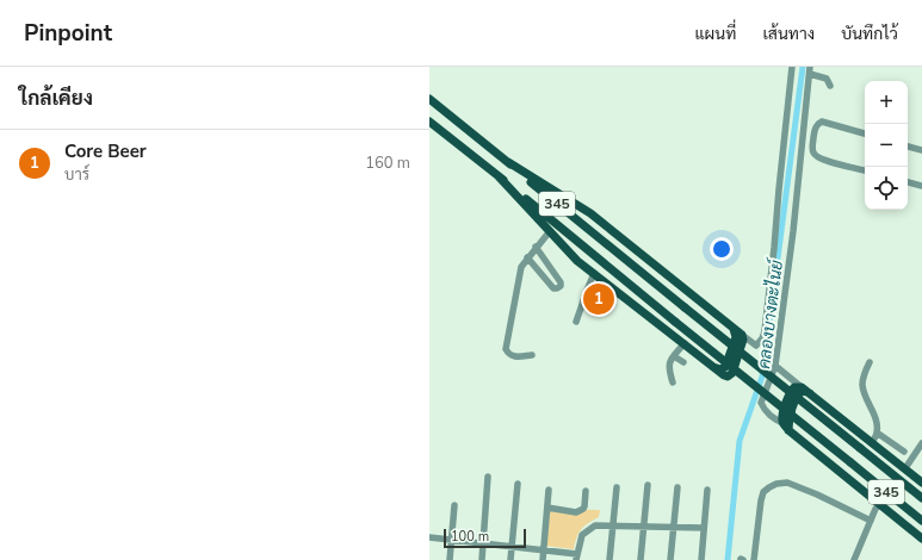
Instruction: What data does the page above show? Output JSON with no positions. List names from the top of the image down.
{
  "streets": {
    "main road": ["345"]
  },
  "water": ["คลองบางตะไนย์"],
  "scale_bar": "100 m",
  "page": {
    "header": "Pinpoint",
    "nav": ["แผนที่", "เส้นทาง", "บันทึกไว้"],
    "heading": "ใกล้เคียง",
    "map_buttons": ["+", "−"],
    "list": [
      {
        "mark": "1",
        "name": "Core Beer",
        "note": "บาร์",
        "value": "160 m"
      }
    ],
    "pins": "1",
    "scale": "100 m"
  }
}
